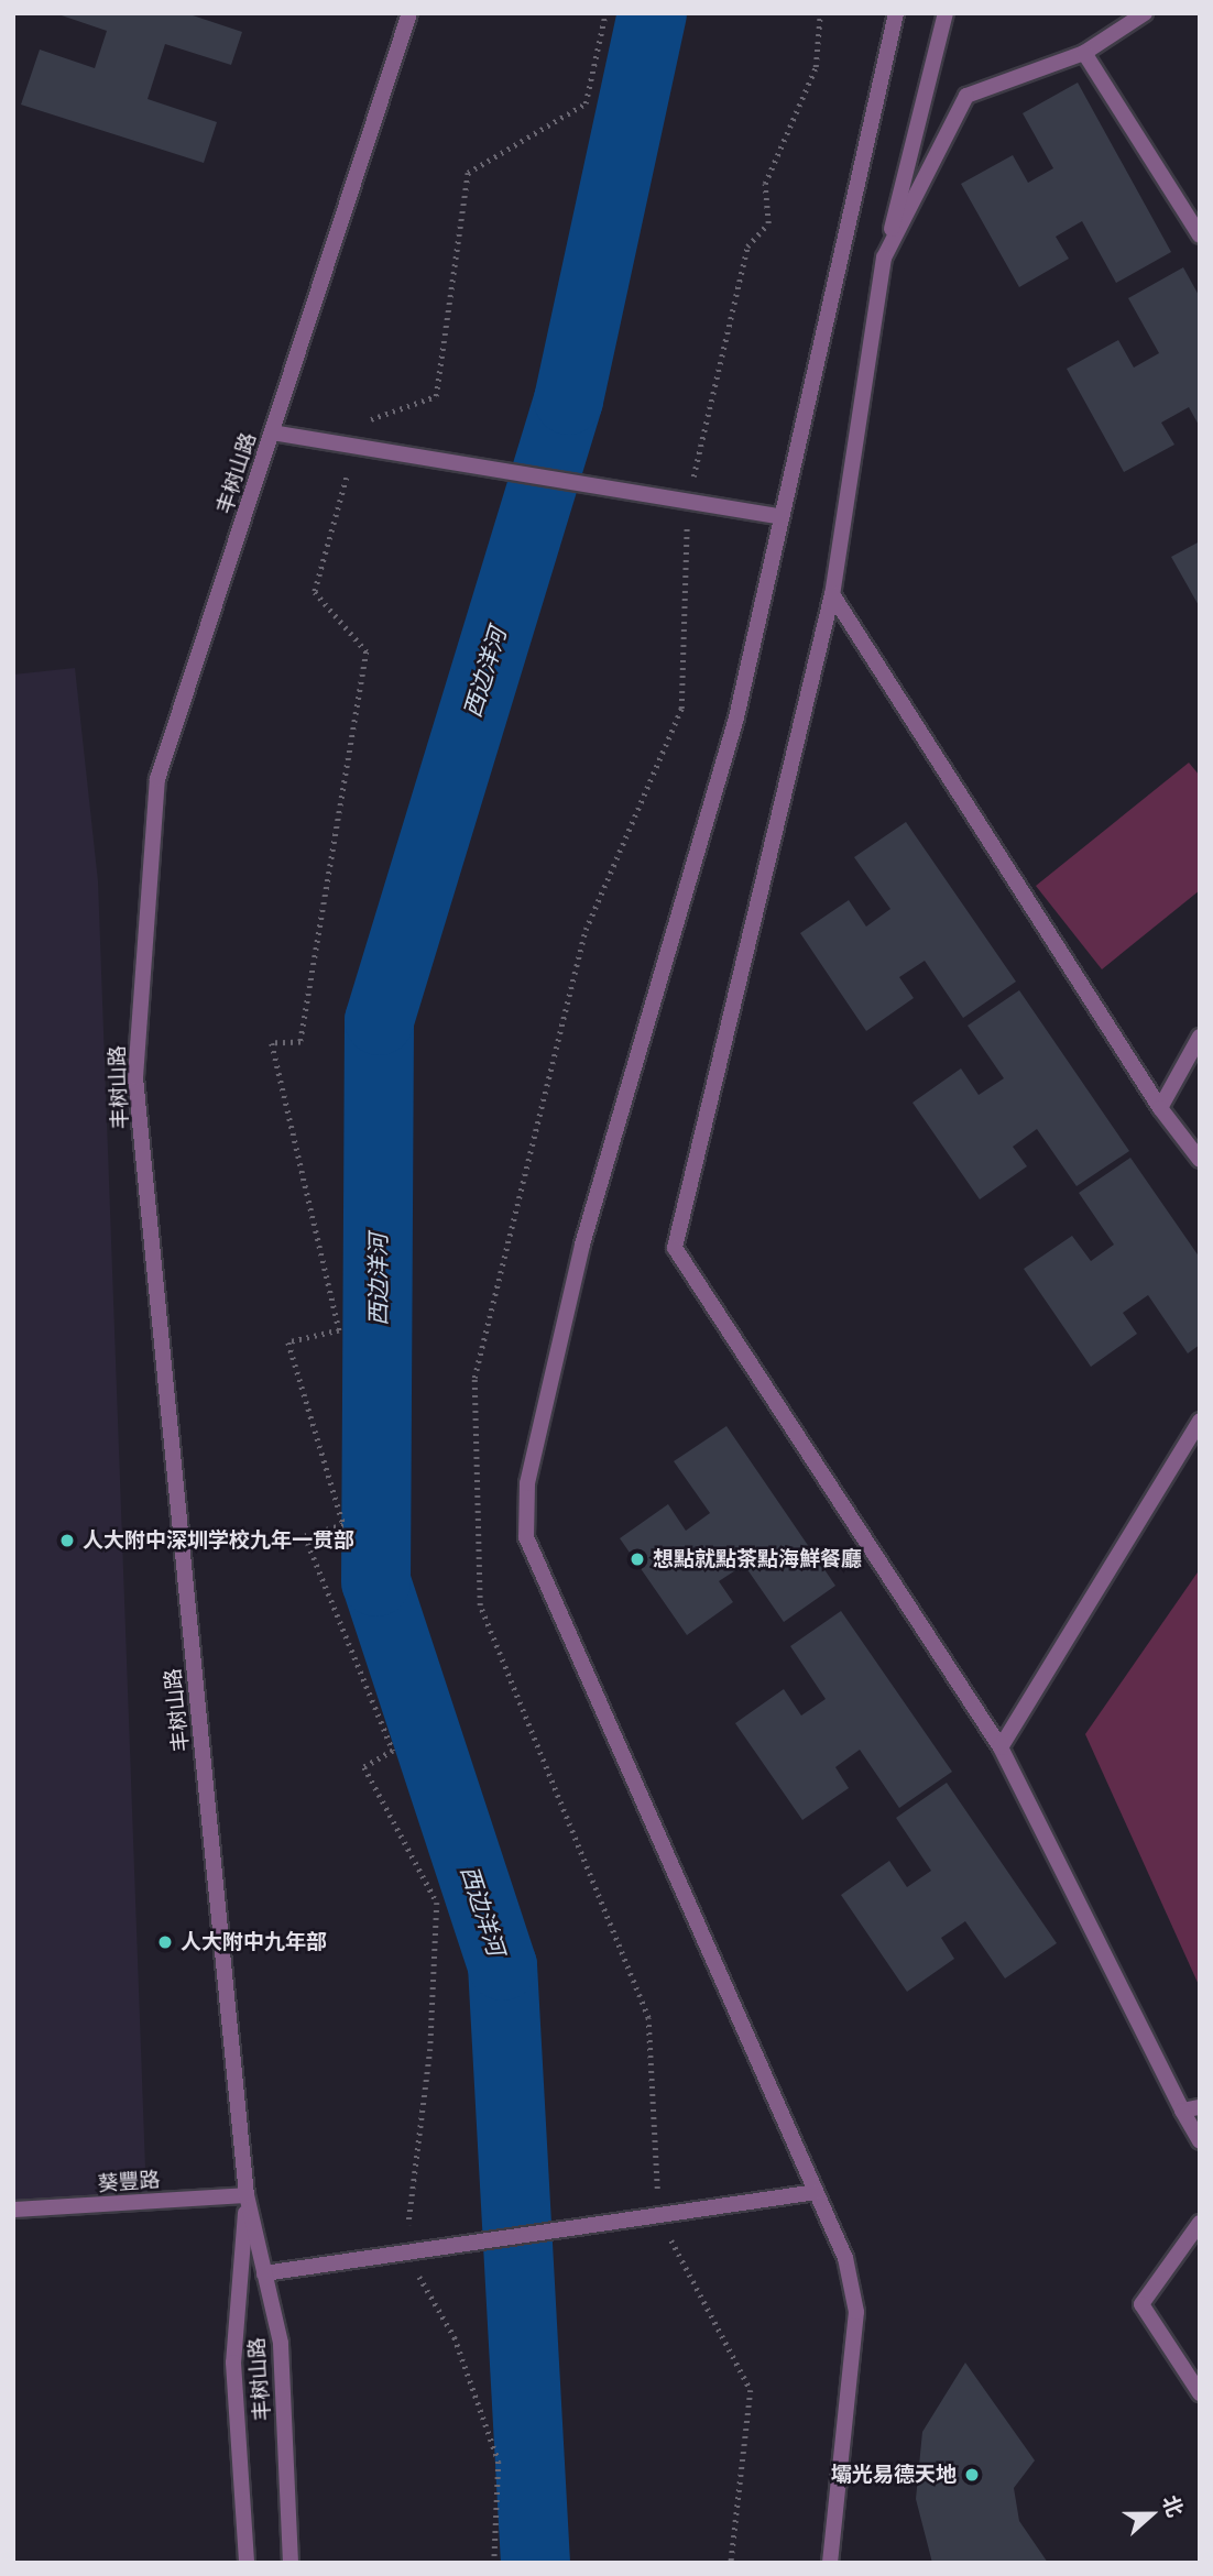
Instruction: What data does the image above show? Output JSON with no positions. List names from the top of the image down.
{
  "streets": {
    "street": ["丰树山路", "葵豐路"]
  },
  "crossings": [
    ["丰树山路", "葵豐路"]
  ],
  "water": ["西边洋河"],
  "places": [
    "人大附中深圳学校九年一贯部",
    "想點就點茶點海鮮餐廳",
    "人大附中九年部",
    "壩光易德天地"
  ],
  "north": "right"
}
